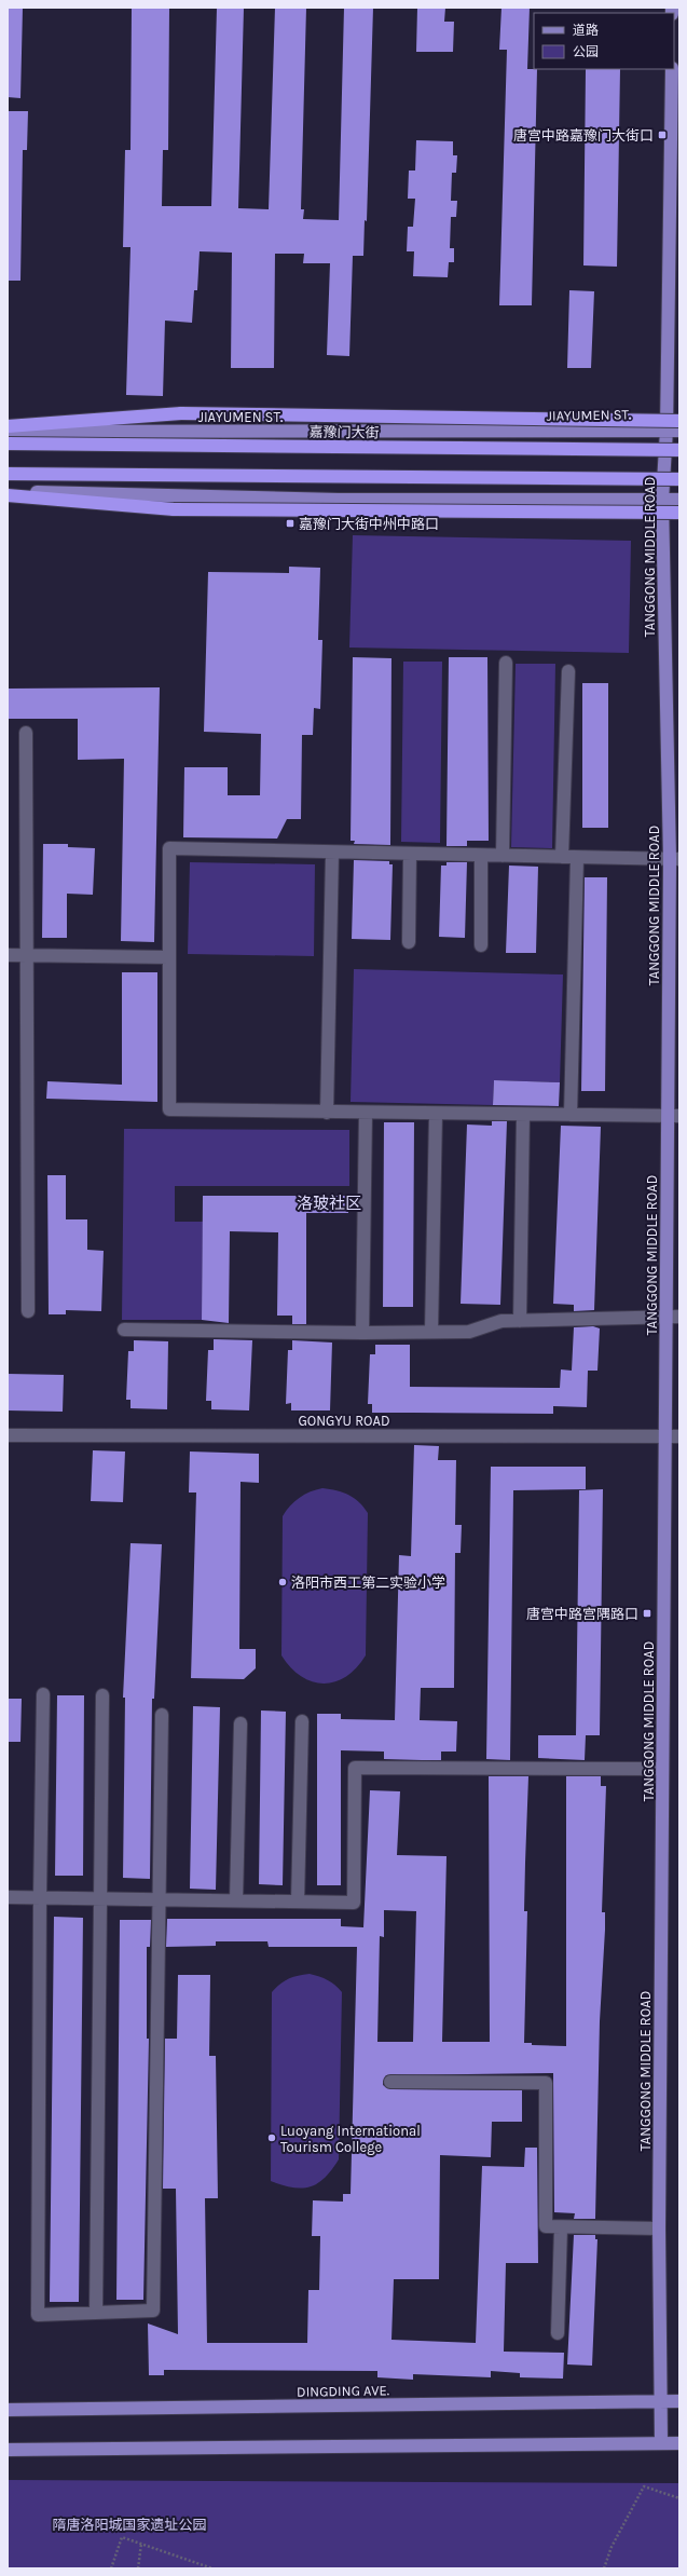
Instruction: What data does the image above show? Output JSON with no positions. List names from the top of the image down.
{
  "streets": {
    "highway": ["嘉豫门大街"],
    "main road": ["JIAYUMEN ST.", "TANGGONG MIDDLE ROAD", "DINGDING AVE."],
    "street": ["GONGYU ROAD"]
  },
  "crossings": [
    ["JIAYUMEN ST.", "TANGGONG MIDDLE ROAD"],
    ["TANGGONG MIDDLE ROAD", "GONGYU ROAD"],
    ["TANGGONG MIDDLE ROAD", "DINGDING AVE."]
  ],
  "districts": ["洛玻社区"],
  "parks": ["隋唐洛阳城国家遗址公园"],
  "places": {
    "transit": ["唐宫中路嘉豫门大街口", "嘉豫门大街中州中路口", "唐宫中路宫隅路口"],
    "other": ["洛阳市西工第二实验小学", "Luoyang International Tourism College"]
  },
  "legend": ["道路", "公园"]
}
